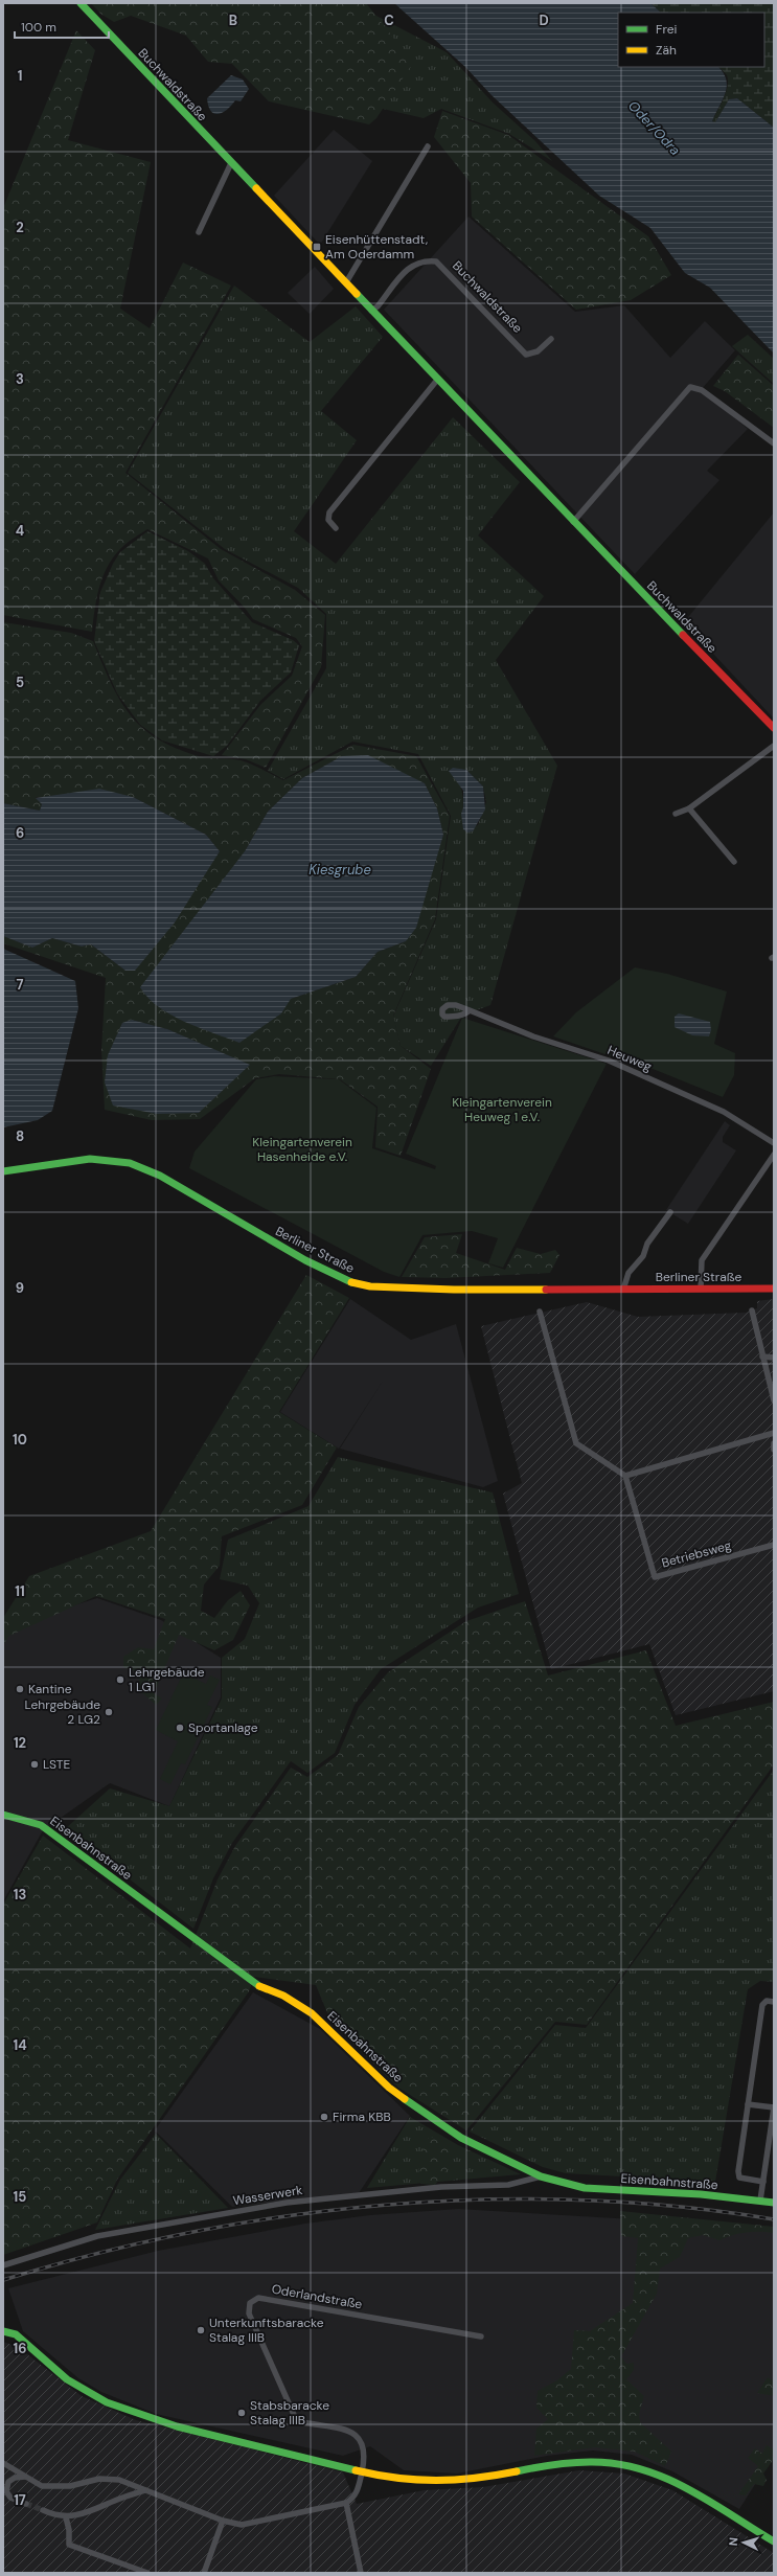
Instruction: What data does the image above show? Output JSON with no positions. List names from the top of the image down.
{
  "streets": {
    "street": [
      "Buchwaldstraße",
      "Heuweg",
      "Berliner Straße",
      "Betriebsweg",
      "Eisenbahnstraße",
      "Wasserwerk",
      "Oderlandstraße"
    ]
  },
  "crossings": [
    ["Eisenbahnstraße", "Wasserwerk"]
  ],
  "water": ["Oder/Odra", "Kiesgrube"],
  "parks": ["Kleingartenverein Heuweg 1 e.V.", "Kleingartenverein Hasenheide e.V."],
  "places": {
    "transit": ["Eisenhüttenstadt, Am Oderdamm"],
    "other": [
      "Lehrgebäude 1 LG1",
      "Kantine",
      "Lehrgebäude 2 LG2",
      "Sportanlage",
      "LSTE",
      "Firma KBB",
      "Unterkunftsbaracke Stalag IIIB",
      "Stabsbaracke Stalag IIIB"
    ]
  },
  "legend": ["Frei", "Zäh"],
  "scale_bar": "100 m",
  "north": "left",
  "grid": {
    "columns": ["B", "C", "D"],
    "rows": [
      "1",
      "2",
      "3",
      "4",
      "5",
      "6",
      "7",
      "8",
      "9",
      "10",
      "11",
      "12",
      "13",
      "14",
      "15",
      "16",
      "17"
    ]
  }
}
